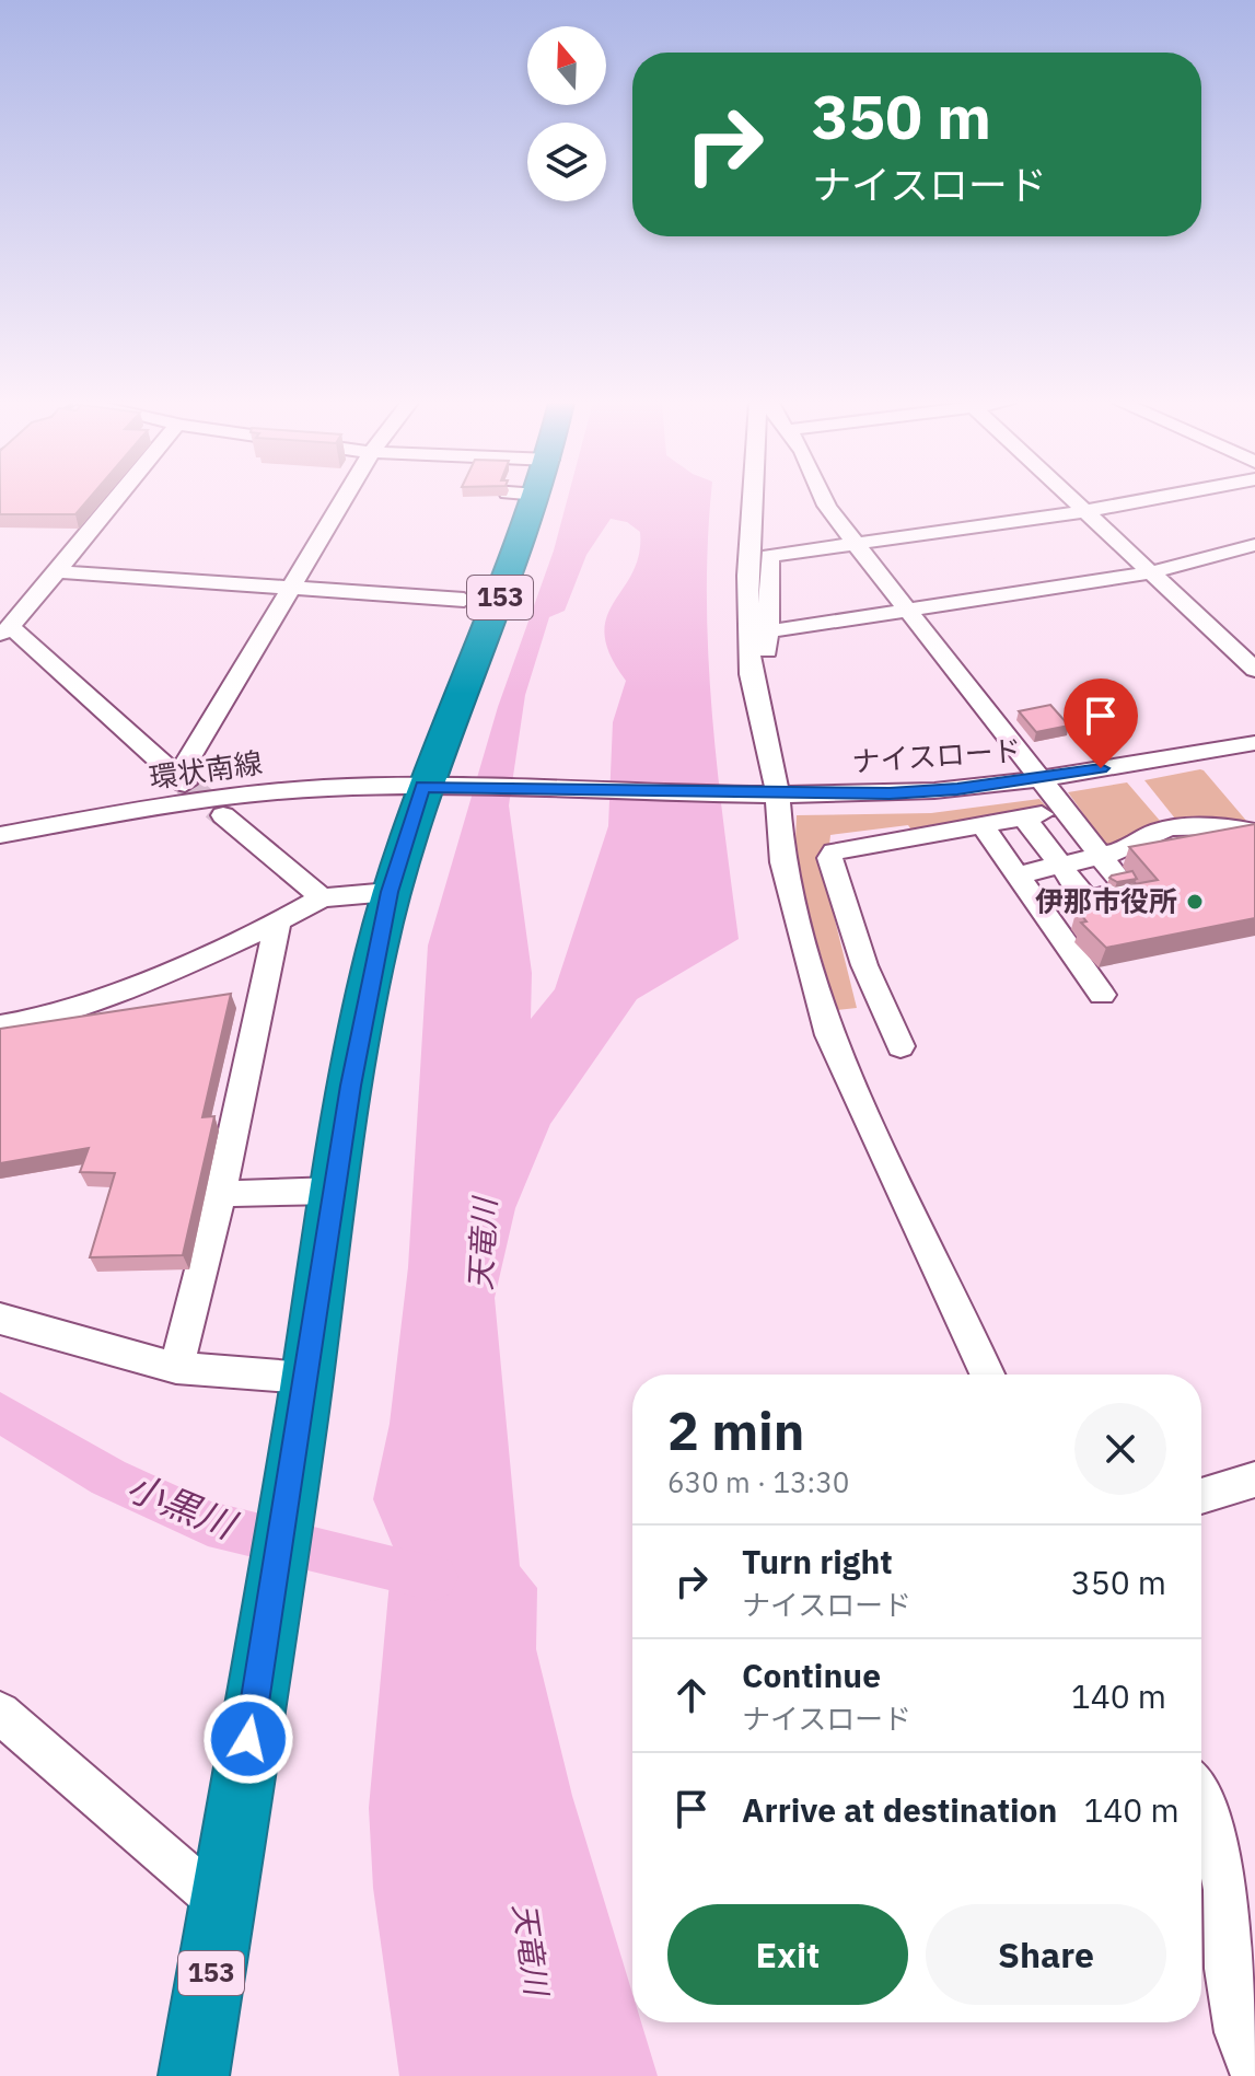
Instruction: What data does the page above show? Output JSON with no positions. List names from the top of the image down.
{
  "streets": {
    "highway": ["153"],
    "street": ["ナイスロード", "環状南線"]
  },
  "crossings": [
    ["153", "ナイスロード"],
    ["153", "環状南線"],
    ["ナイスロード", "環状南線"]
  ],
  "water": ["天竜川", "小黒川"],
  "places": ["伊那市役所"],
  "north": "top",
  "page": {
    "turn": ["350 m", "ナイスロード"],
    "heading": ["2 min", "630 m · 13:30"],
    "list": [
      {
        "name": "Turn right",
        "note": "ナイスロード",
        "value": "350 m"
      },
      {
        "name": "Continue",
        "note": "ナイスロード",
        "value": "140 m"
      },
      {
        "name": "Arrive at destination",
        "value": "140 m"
      }
    ],
    "buttons": ["Exit", "Share"]
  }
}
